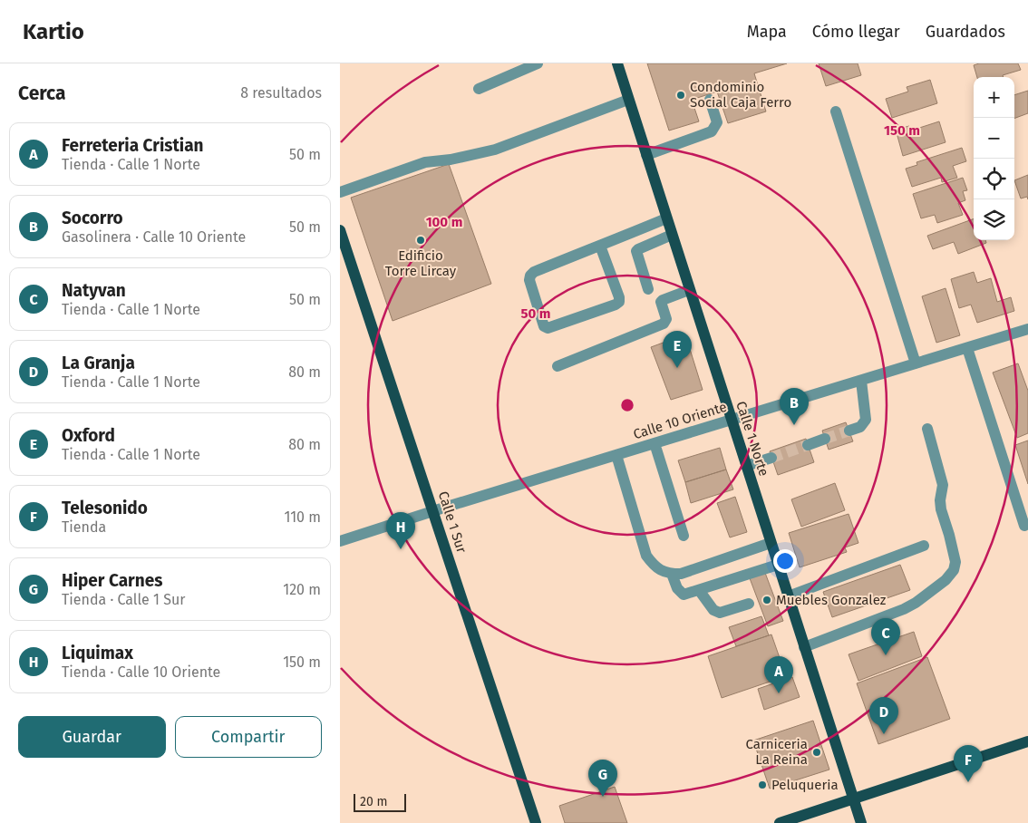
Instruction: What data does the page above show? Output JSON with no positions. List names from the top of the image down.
{
  "streets": {
    "main road": ["Calle 1 Norte", "Calle 1 Sur"],
    "street": ["Calle 10 Oriente"]
  },
  "crossings": [
    ["Calle 10 Oriente", "Calle 1 Norte"],
    ["Calle 10 Oriente", "Calle 1 Sur"]
  ],
  "places": [
    "Condominio Social Caja Ferro",
    "Edificio Torre Lircay",
    "Muebles Gonzalez",
    "Carniceria La Reina",
    "Peluqueria"
  ],
  "scale_bar": "20 m",
  "page": {
    "header": "Kartio",
    "nav": ["Mapa", "Cómo llegar", "Guardados"],
    "heading": ["Cerca", "8 resultados"],
    "map_buttons": ["+", "−"],
    "list": [
      {
        "mark": "A",
        "name": "Ferreteria Cristian",
        "note": "Tienda · Calle 1 Norte",
        "value": "50 m"
      },
      {
        "mark": "B",
        "name": "Socorro",
        "note": "Gasolinera · Calle 10 Oriente",
        "value": "50 m"
      },
      {
        "mark": "C",
        "name": "Natyvan",
        "note": "Tienda · Calle 1 Norte",
        "value": "50 m"
      },
      {
        "mark": "D",
        "name": "La Granja",
        "note": "Tienda · Calle 1 Norte",
        "value": "80 m"
      },
      {
        "mark": "E",
        "name": "Oxford",
        "note": "Tienda · Calle 1 Norte",
        "value": "80 m"
      },
      {
        "mark": "F",
        "name": "Telesonido",
        "note": "Tienda",
        "value": "110 m"
      },
      {
        "mark": "G",
        "name": "Hiper Carnes",
        "note": "Tienda · Calle 1 Sur",
        "value": "120 m"
      },
      {
        "mark": "H",
        "name": "Liquimax",
        "note": "Tienda · Calle 10 Oriente",
        "value": "150 m"
      }
    ],
    "pins": [
      "E",
      "B",
      "H",
      "C",
      "A",
      "D",
      "F",
      "G"
    ],
    "buttons": ["Guardar", "Compartir"],
    "scale": "20 m"
  },
  "rings": ["150 m", "100 m", "50 m"]
}
